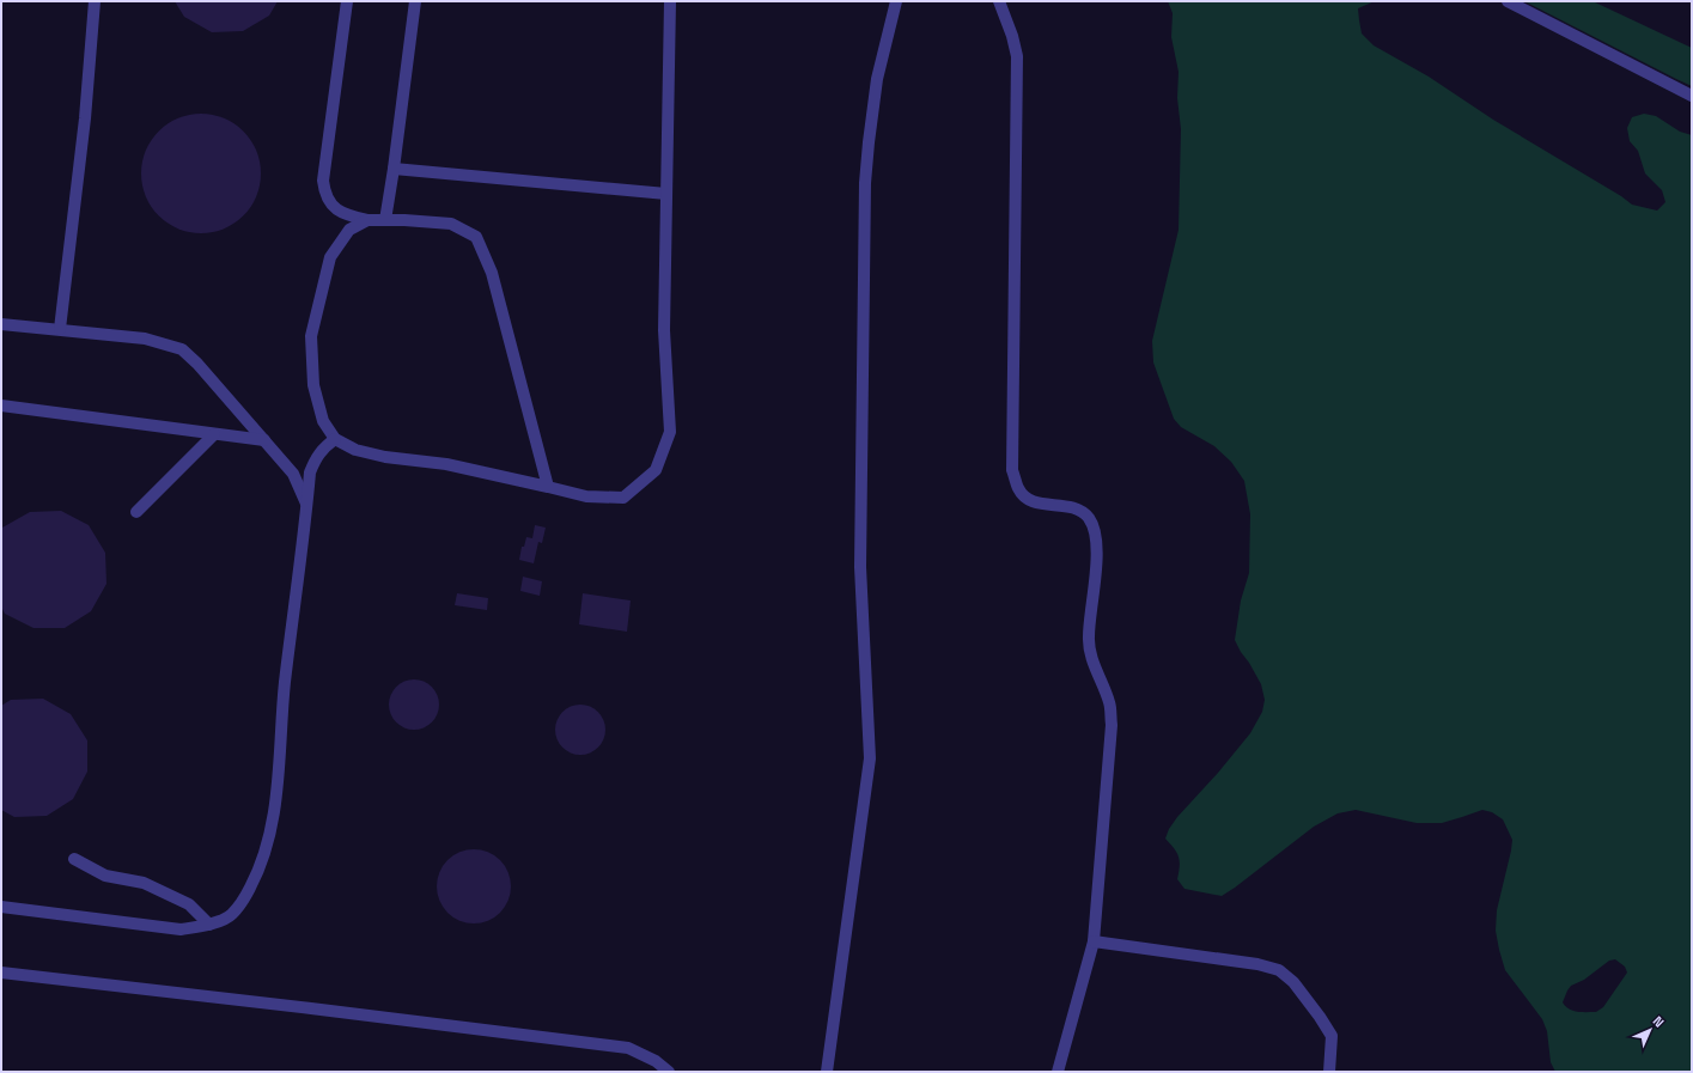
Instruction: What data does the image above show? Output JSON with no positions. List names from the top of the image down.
{
  "north": "top right"
}
